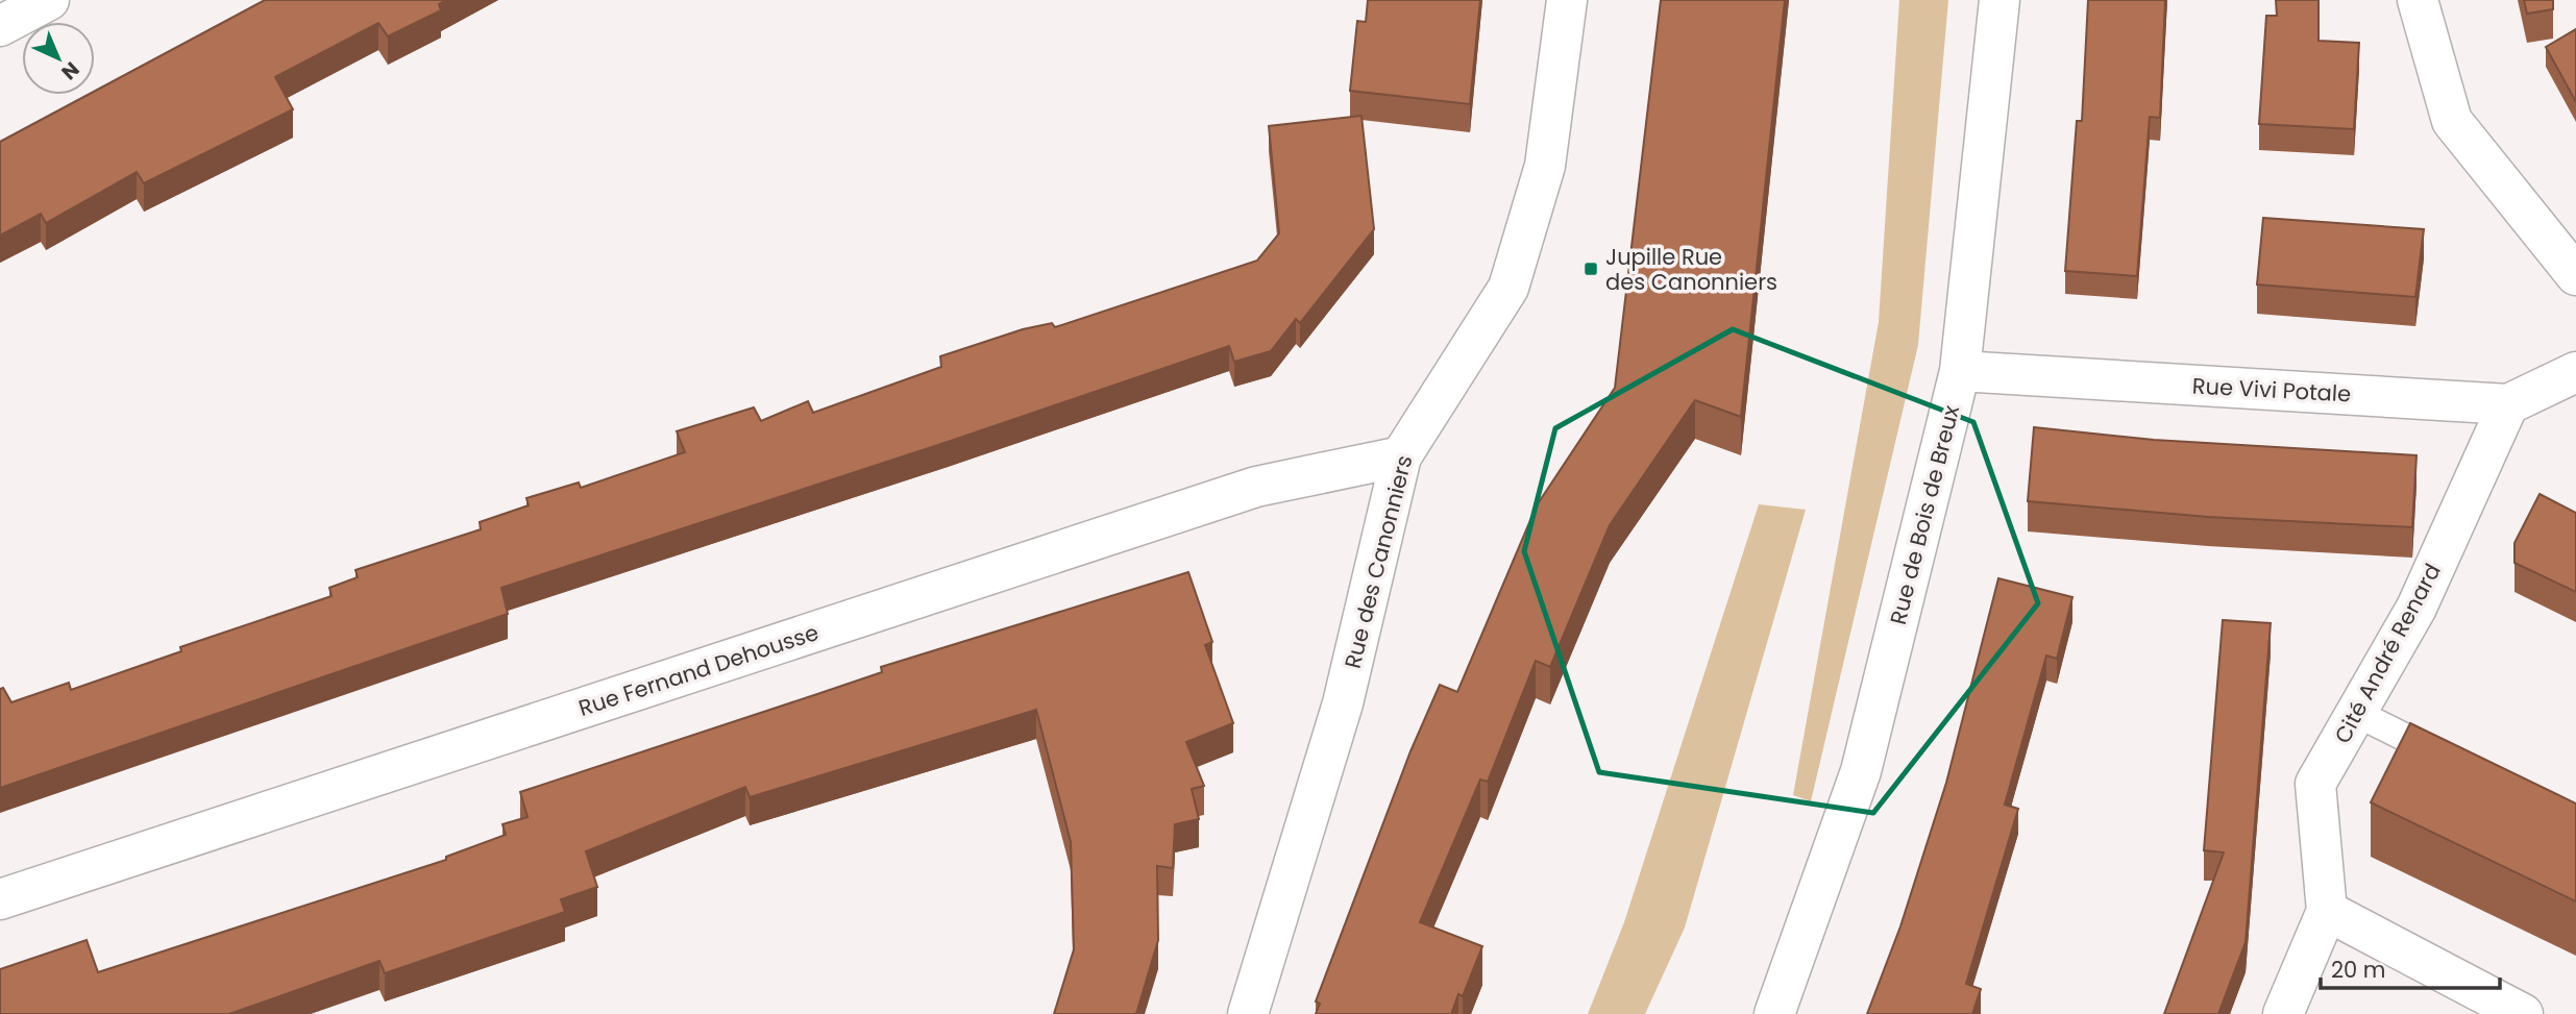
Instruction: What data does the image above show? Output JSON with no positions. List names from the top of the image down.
{
  "streets": {
    "street": [
      "Rue Vivi Potale",
      "Rue de Bois de Breux",
      "Rue des Canonniers",
      "Cité André Renard",
      "Rue Fernand Dehousse"
    ]
  },
  "crossings": [
    ["Rue Vivi Potale", "Rue de Bois de Breux"],
    ["Rue Vivi Potale", "Cité André Renard"],
    ["Rue des Canonniers", "Rue Fernand Dehousse"]
  ],
  "places": {
    "transit": ["Jupille Rue des Canonniers"]
  },
  "scale_bar": "20 m",
  "north": "bottom right"
}
